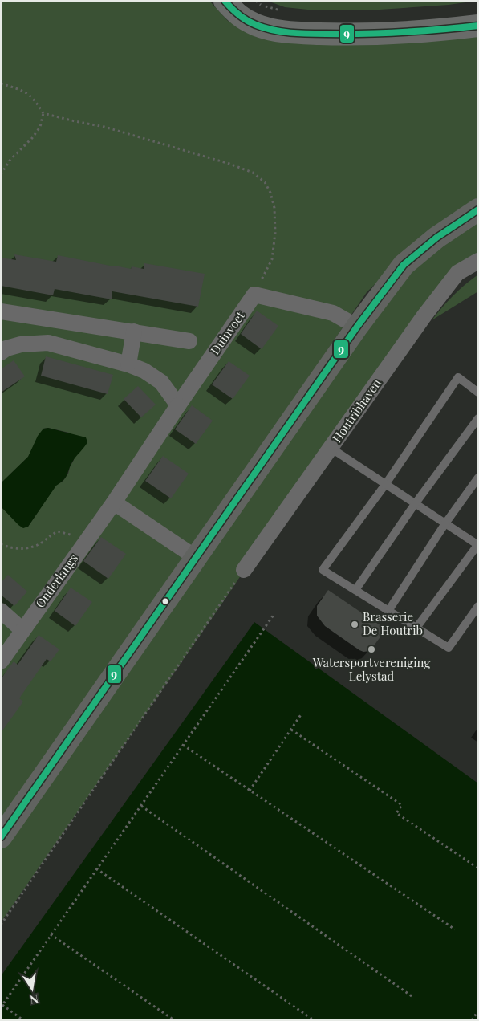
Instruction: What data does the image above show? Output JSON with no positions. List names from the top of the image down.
{
  "streets": {
    "street": ["Duinvoet", "Houtribhaven", "Onderlangs"]
  },
  "crossings": [
    ["Duinvoet", "Onderlangs"]
  ],
  "places": ["Brasserie De Houtrib", "Watersportvereniging Lelystad"],
  "lines": ["transit line 9"],
  "north": "bottom"
}
